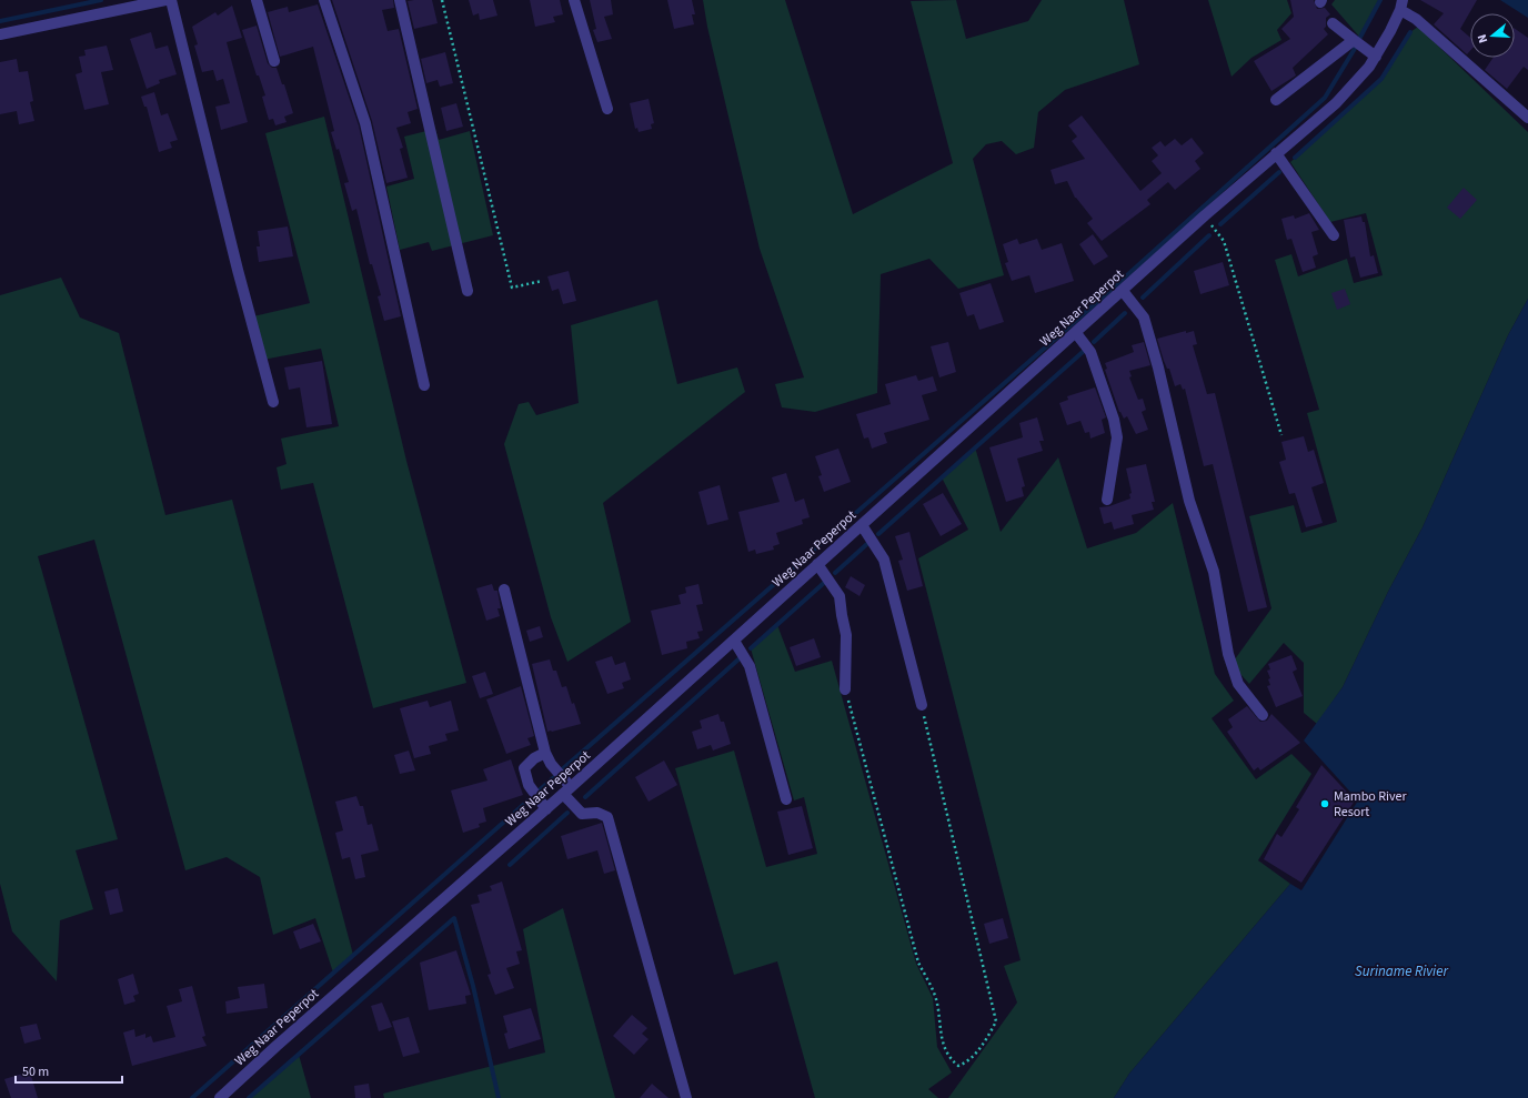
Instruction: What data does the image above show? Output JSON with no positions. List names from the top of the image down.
{
  "streets": {
    "street": ["Weg Naar Peperpot"]
  },
  "water": ["Suriname Rivier"],
  "places": ["Mambo River Resort"],
  "scale_bar": "50 m",
  "north": "left"
}
